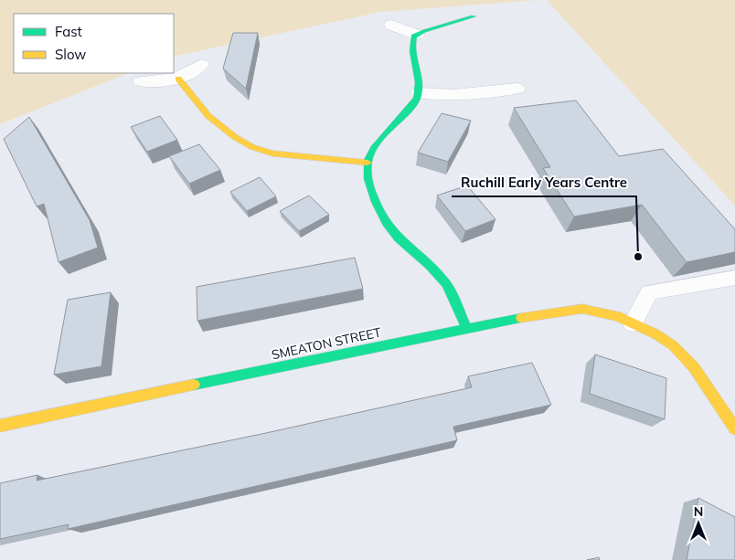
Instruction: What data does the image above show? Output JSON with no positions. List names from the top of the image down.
{
  "streets": {
    "street": ["SMEATON STREET"]
  },
  "places": ["Ruchill Early Years Centre"],
  "legend": ["Fast", "Slow"],
  "north": "top"
}
